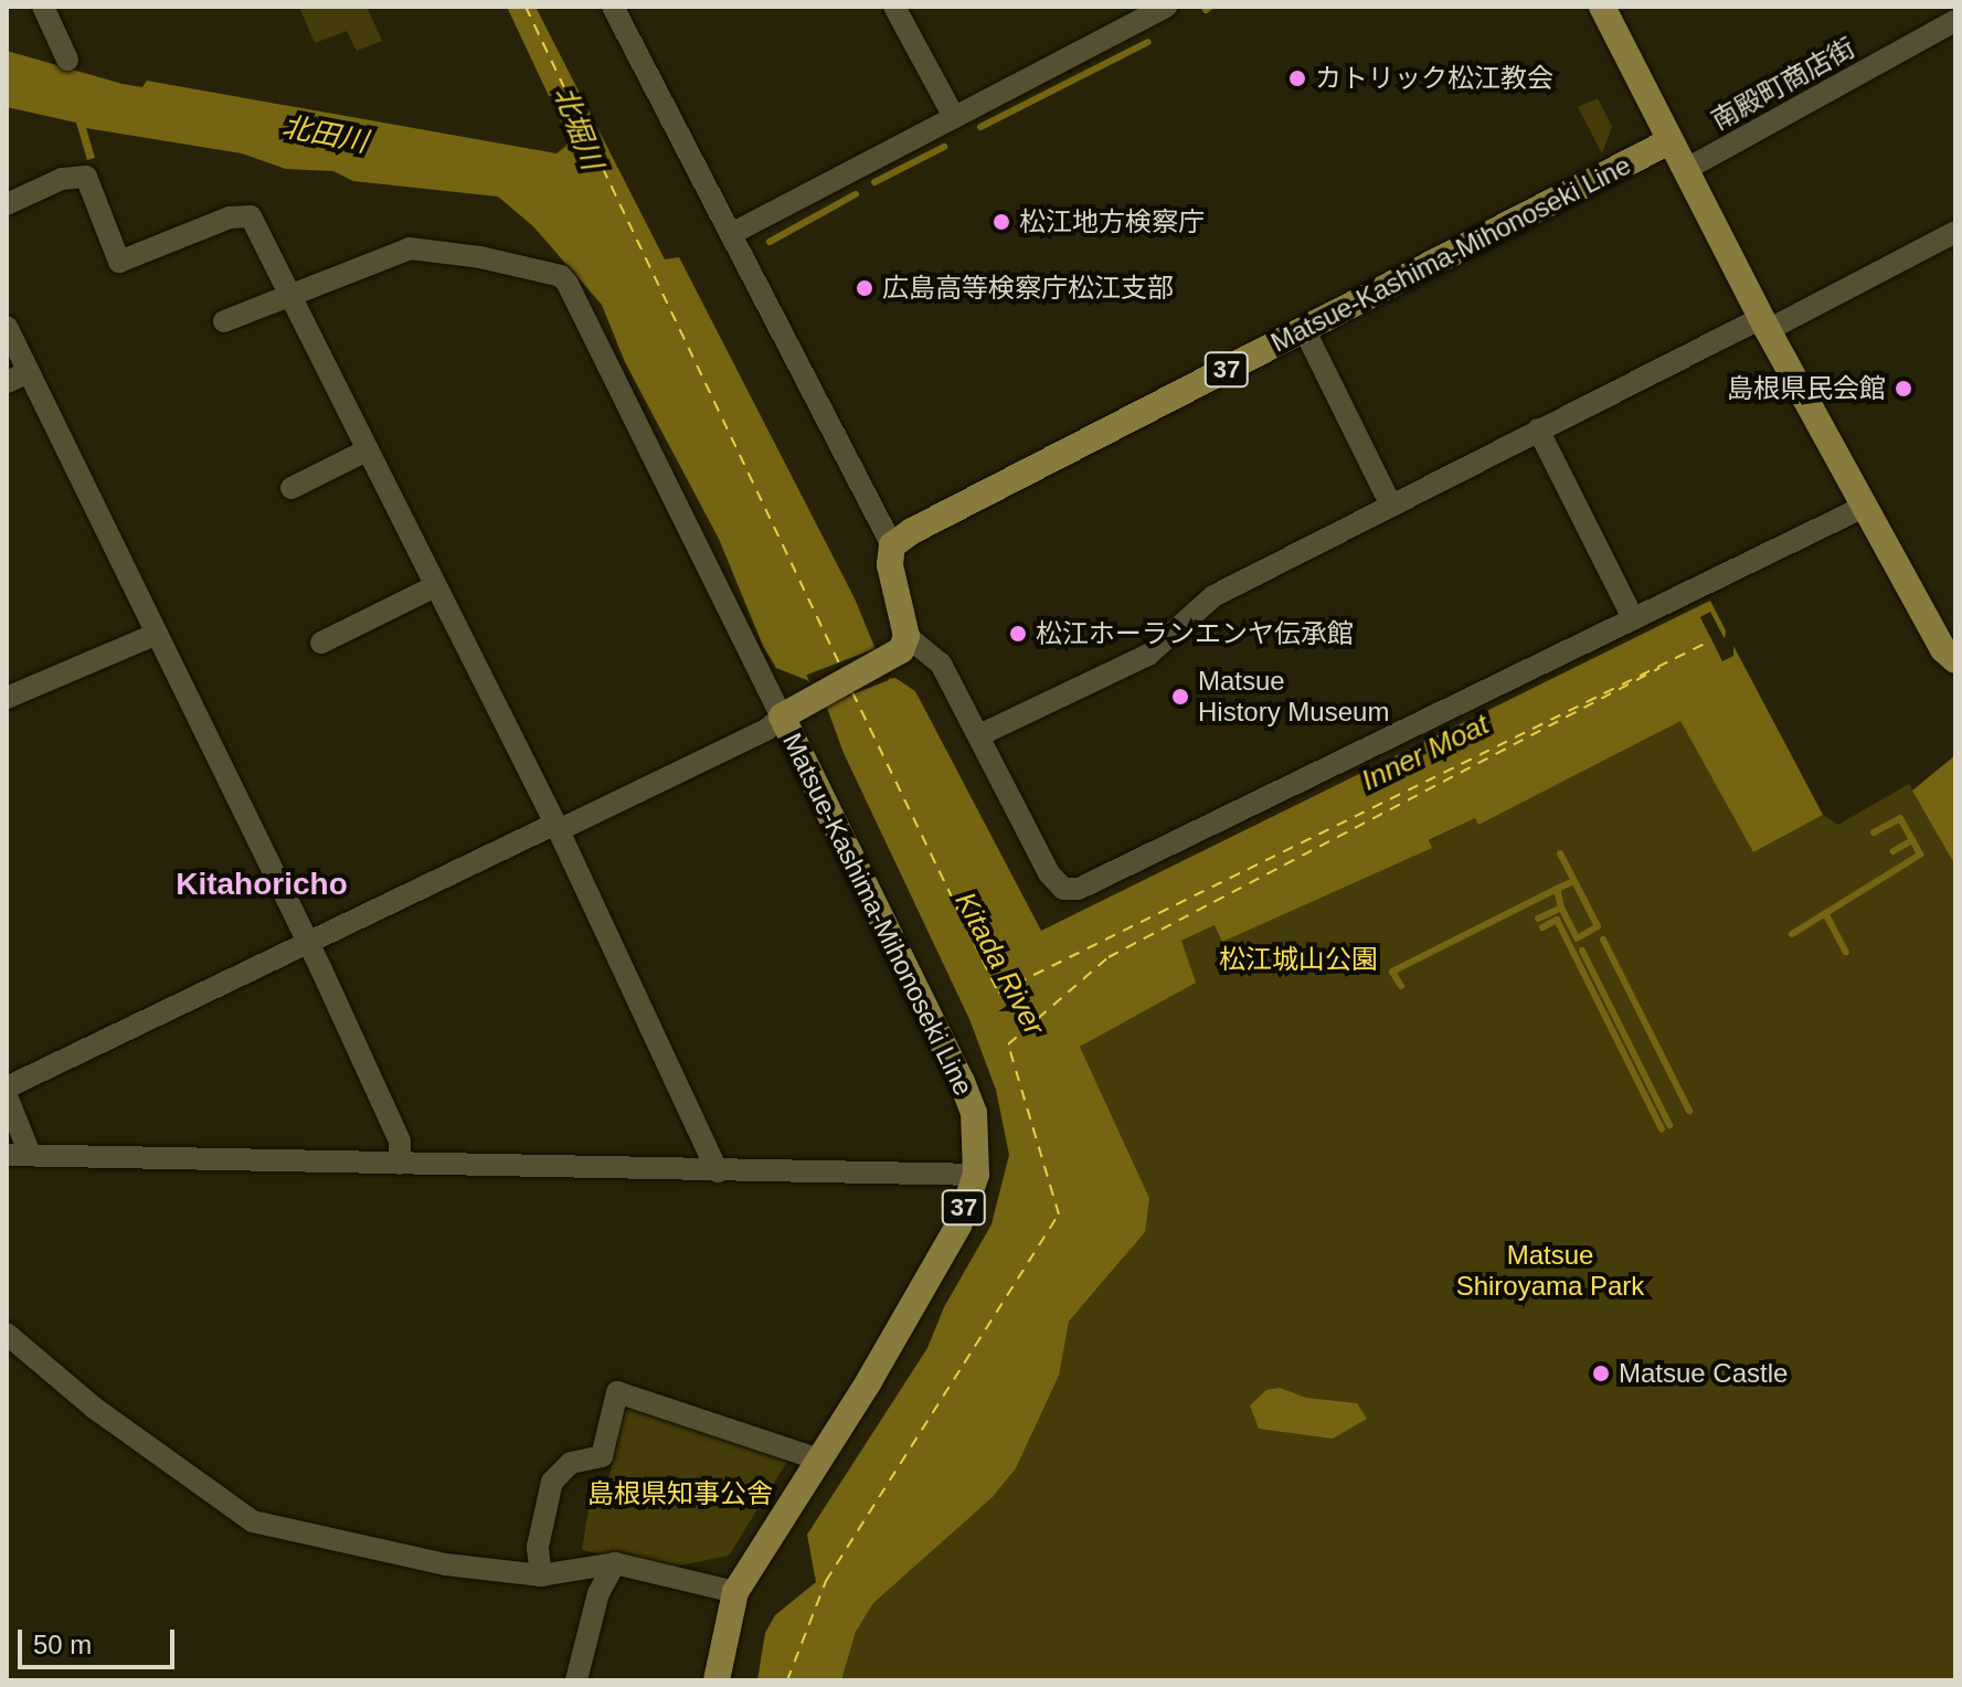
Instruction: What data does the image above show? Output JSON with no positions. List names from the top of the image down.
{
  "streets": {
    "main road": ["Matsue-Kashima-Mihonoseki Line", "37"],
    "street": ["南殿町商店街"]
  },
  "districts": ["Kitahoricho"],
  "water": [
    "北堀川",
    "北田川",
    "Inner Moat",
    "Kitada River"
  ],
  "parks": ["松江城山公園", "Matsue Shiroyama Park", "島根県知事公舎"],
  "places": [
    "カトリック松江教会",
    "松江地方検察庁",
    "広島高等検察庁松江支部",
    "島根県民会館",
    "松江ホーランエンヤ伝承館",
    "Matsue History Museum",
    "Matsue Castle"
  ],
  "scale_bar": "50 m"
}
